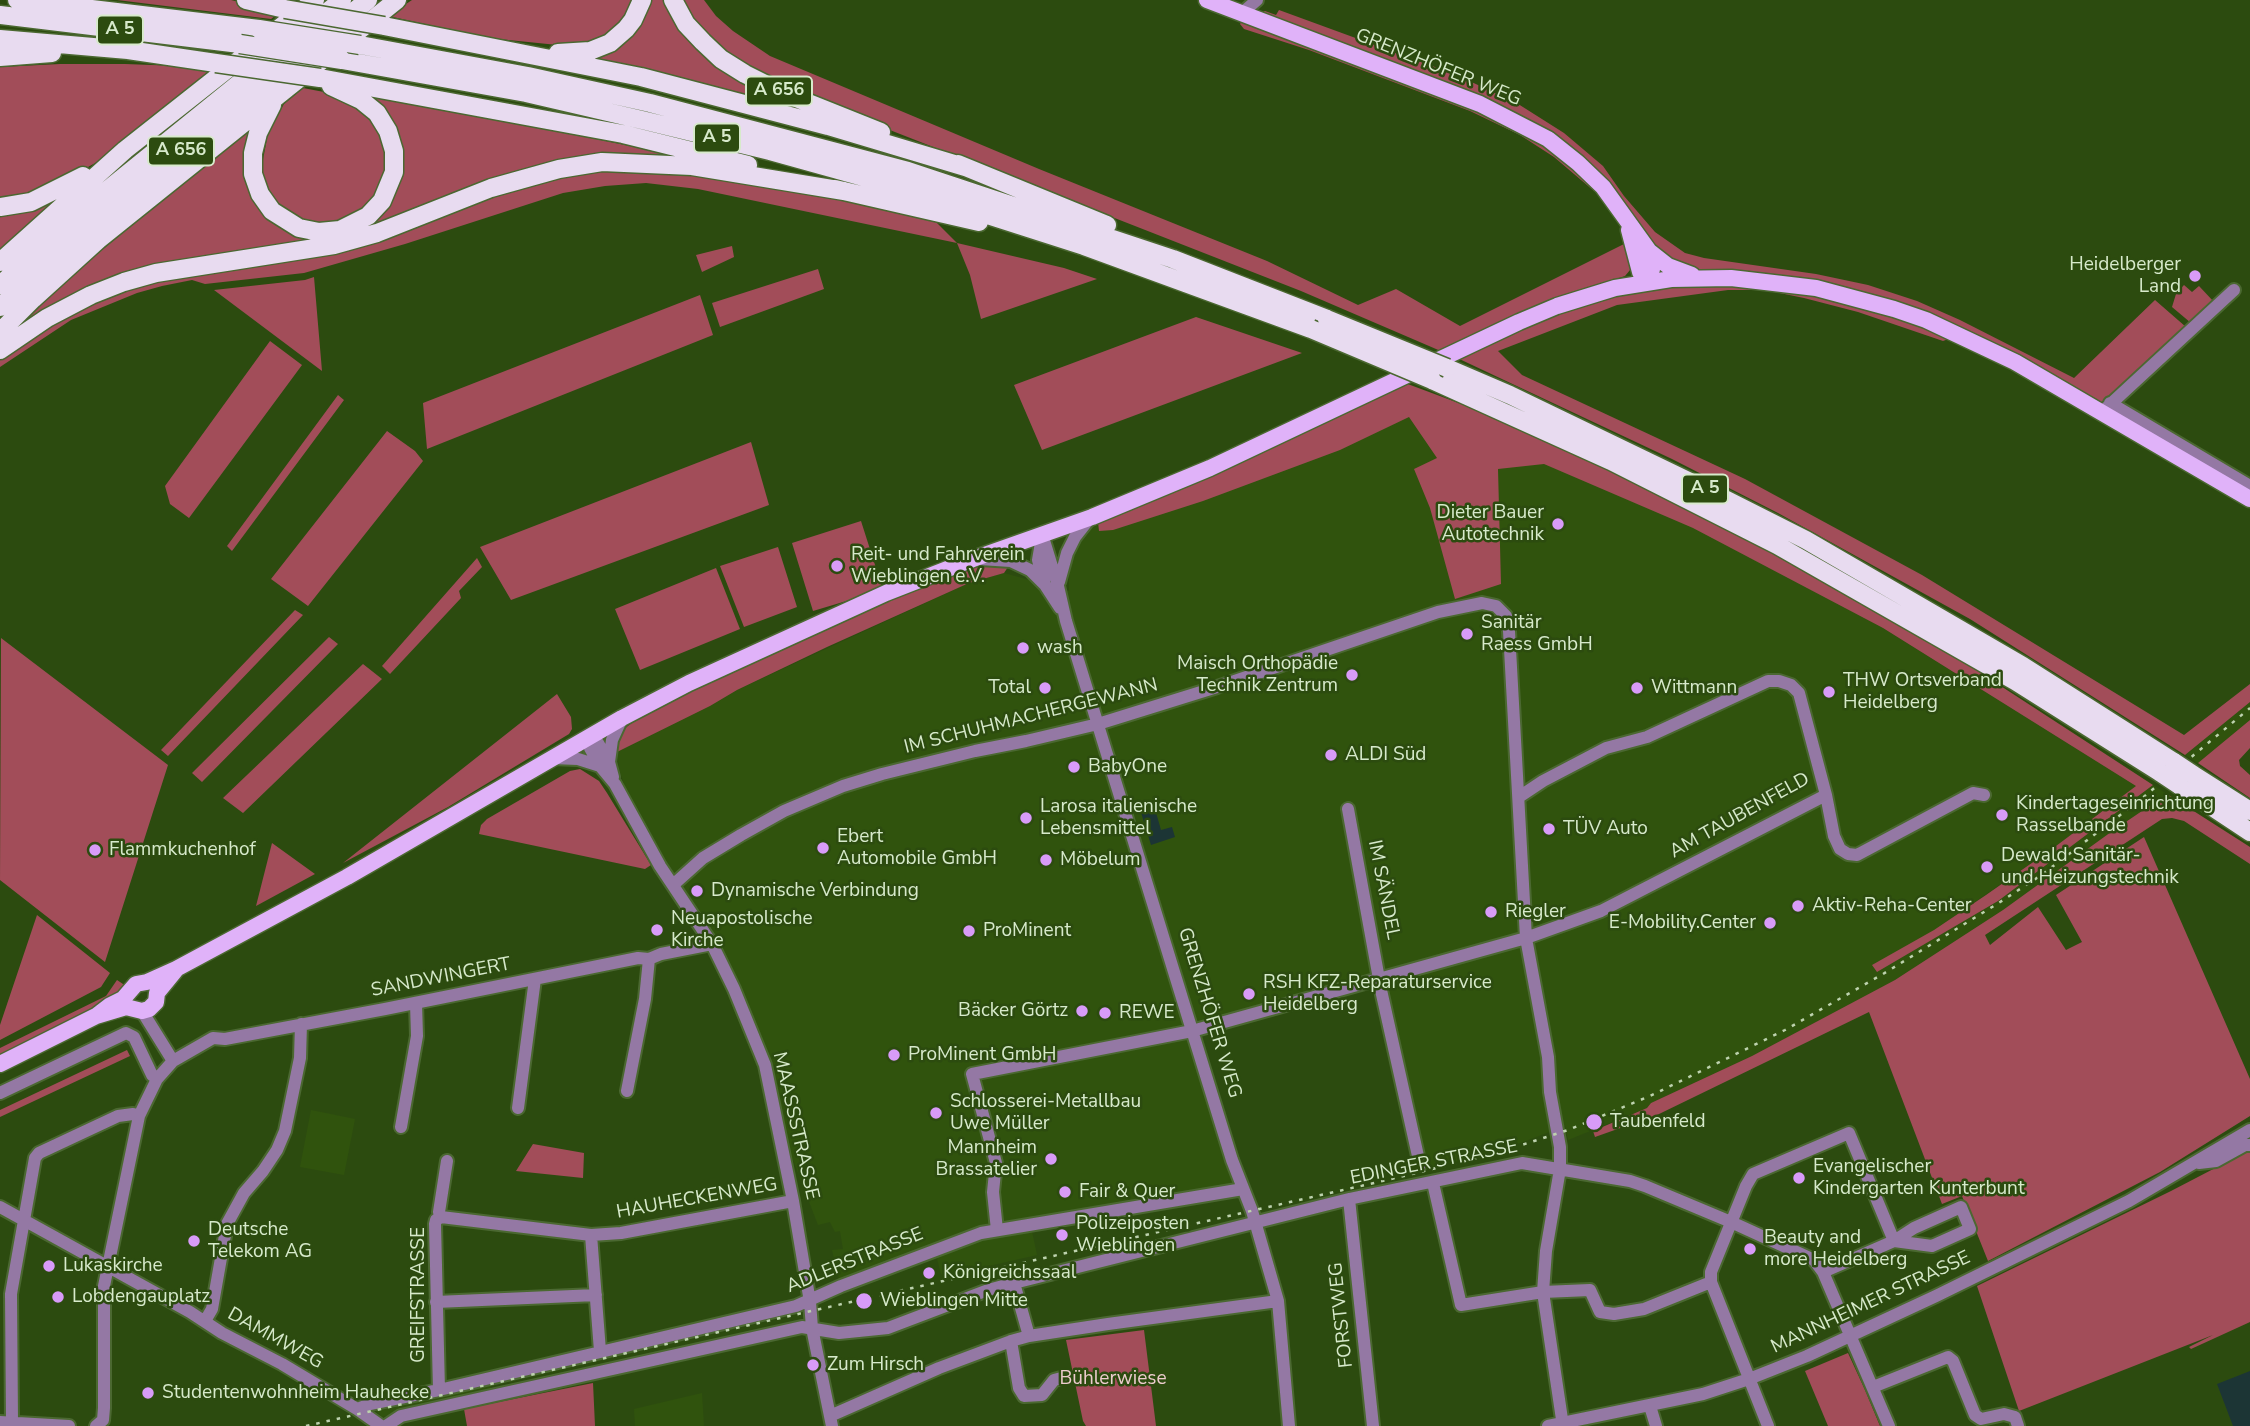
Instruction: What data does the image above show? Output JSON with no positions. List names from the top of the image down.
{
  "streets": {
    "highway": ["A 5", "A 656"],
    "main road": ["GRENZHÖFER WEG"],
    "street": [
      "IM SCHUHMACHERGEWANN",
      "AM TAUBENFELD",
      "IM SÄNDEL",
      "SANDWINGERT",
      "MAASSSTRASSE",
      "EDINGER STRASSE",
      "HAUHECKENWEG",
      "ADLERSTRASSE",
      "GREIFSTRASSE",
      "MANNHEIMER STRASSE",
      "FORSTWEG",
      "DAMMWEG"
    ]
  },
  "crossings": [
    ["GRENZHÖFER WEG", "IM SCHUHMACHERGEWANN"],
    ["GRENZHÖFER WEG", "AM TAUBENFELD"],
    ["GRENZHÖFER WEG", "EDINGER STRASSE"],
    ["GRENZHÖFER WEG", "ADLERSTRASSE"],
    ["IM SCHUHMACHERGEWANN", "AM TAUBENFELD"],
    ["IM SCHUHMACHERGEWANN", "MAASSSTRASSE"],
    ["AM TAUBENFELD", "IM SÄNDEL"],
    ["AM TAUBENFELD", "ADLERSTRASSE"],
    ["SANDWINGERT", "MAASSSTRASSE"],
    ["SANDWINGERT", "DAMMWEG"],
    ["MAASSSTRASSE", "EDINGER STRASSE"],
    ["MAASSSTRASSE", "HAUHECKENWEG"],
    ["MAASSSTRASSE", "ADLERSTRASSE"],
    ["EDINGER STRASSE", "MANNHEIMER STRASSE"],
    ["EDINGER STRASSE", "FORSTWEG"],
    ["HAUHECKENWEG", "GREIFSTRASSE"],
    ["ADLERSTRASSE", "GREIFSTRASSE"],
    ["ADLERSTRASSE", "DAMMWEG"]
  ],
  "parks": ["Bühlerwiese"],
  "places": [
    "Heidelberger Land",
    "Dieter Bauer Autotechnik",
    "Reit- und Fahrverein Wieblingen e.V.",
    "Sanitär Raess GmbH",
    "wash",
    "Maisch Orthopädie Technik Zentrum",
    "Total",
    "Wittmann",
    "THW Ortsverband Heidelberg",
    "ALDI Süd",
    "BabyOne",
    "Kindertageseinrichtung Rasselbande",
    "Larosa italienische Lebensmittel",
    "TÜV Auto",
    "Ebert Automobile GmbH",
    "Flammkuchenhof",
    "Möbelum",
    "Dewald Sanitär- und Heizungstechnik",
    "Dynamische Verbindung",
    "Aktiv-Reha-Center",
    "Riegler",
    "E-Mobility.Center",
    "Neuapostolische Kirche",
    "ProMinent",
    "RSH KFZ-Reparaturservice Heidelberg",
    "Bäcker Görtz",
    "REWE",
    "ProMinent GmbH",
    "Schlosserei-Metallbau Uwe Müller",
    "Taubenfeld",
    "Mannheim Brassatelier",
    "Evangelischer Kindergarten Kunterbunt",
    "Fair & Quer",
    "Polizeiposten Wieblingen",
    "Deutsche Telekom AG",
    "Beauty and more Heidelberg",
    "Lukaskirche",
    "Königreichssaal",
    "Lobdengauplatz",
    "Wieblingen Mitte",
    "Zum Hirsch",
    "Studentenwohnheim Hauhecke"
  ]
}
